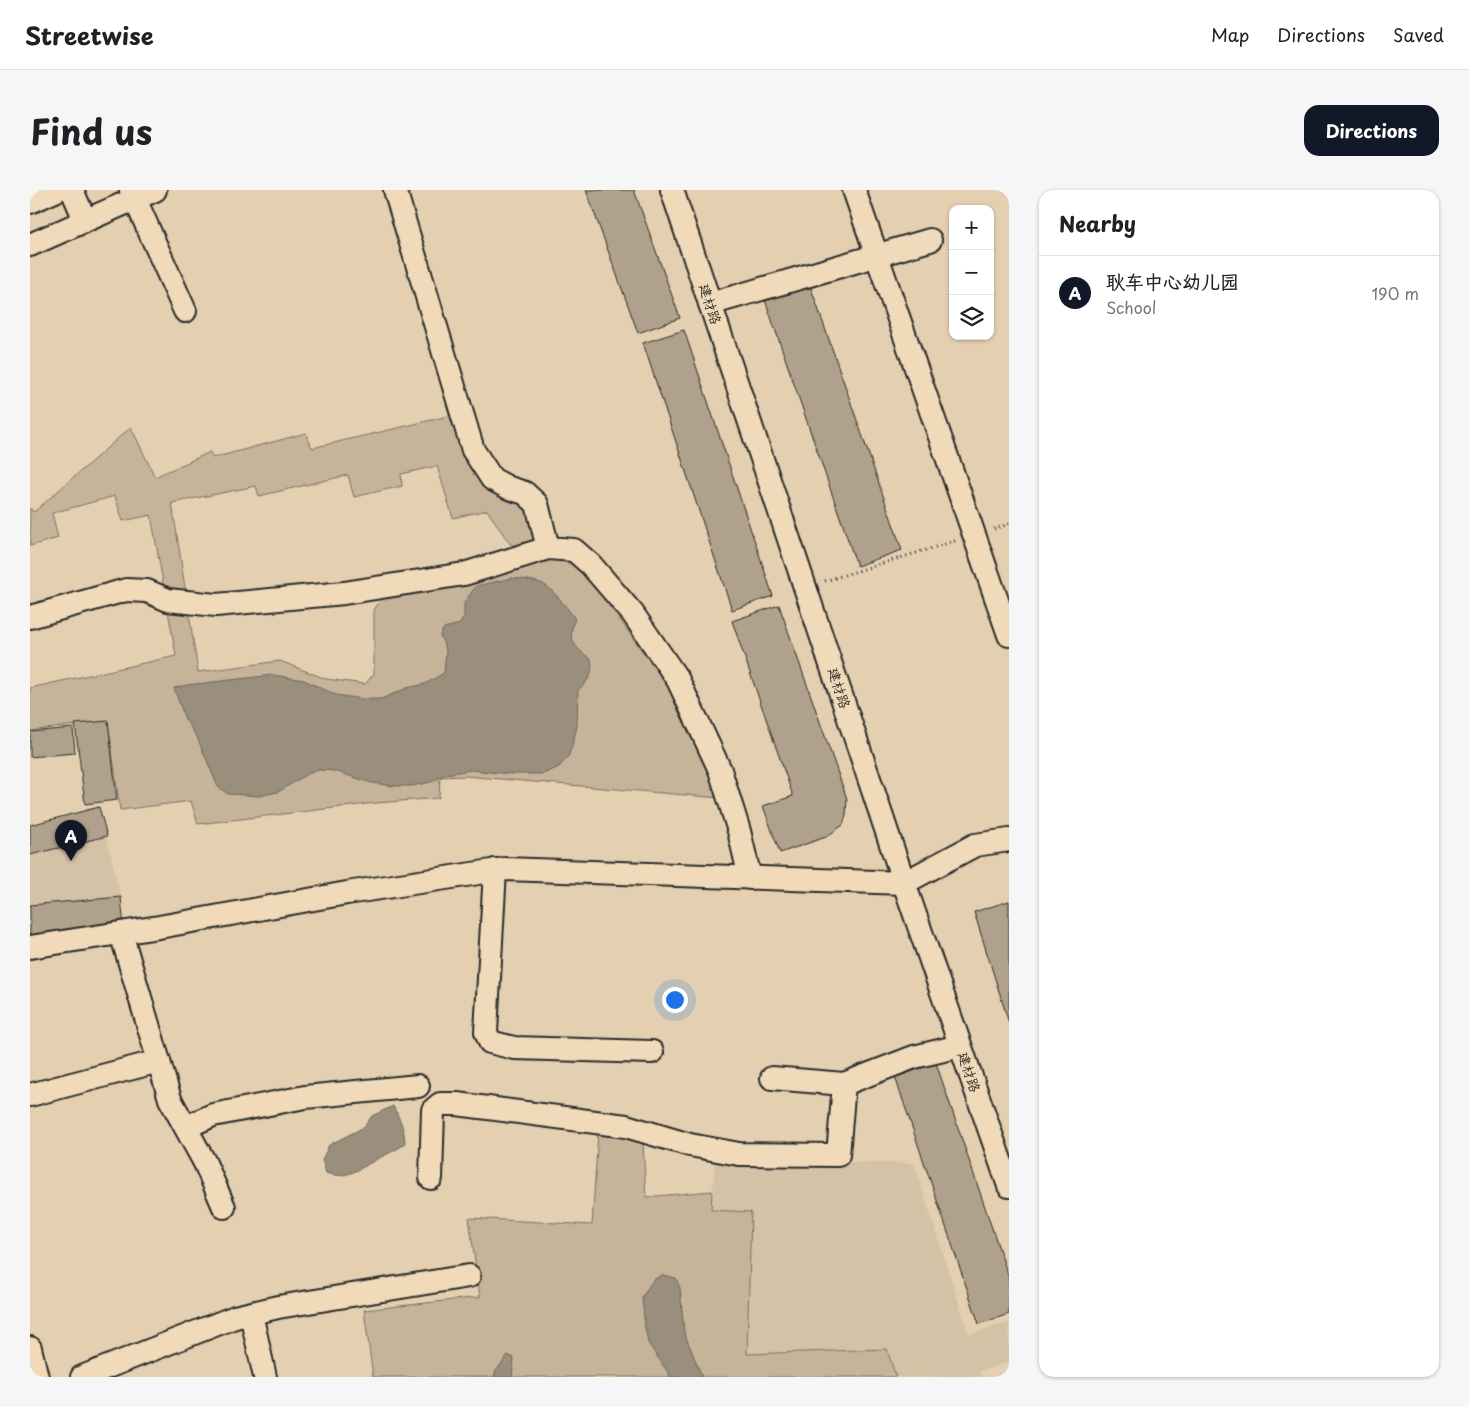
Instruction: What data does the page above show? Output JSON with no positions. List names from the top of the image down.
{
  "streets": {
    "street": ["建材路"]
  },
  "page": {
    "header": "Streetwise",
    "nav": ["Map", "Directions", "Saved"],
    "title": "Find us",
    "buttons": "Directions",
    "heading": "Nearby",
    "map_buttons": ["+", "−"],
    "list": [
      {
        "mark": "A",
        "name": "耿车中心幼儿园",
        "note": "School",
        "value": "190 m"
      }
    ],
    "pins": "A"
  }
}
